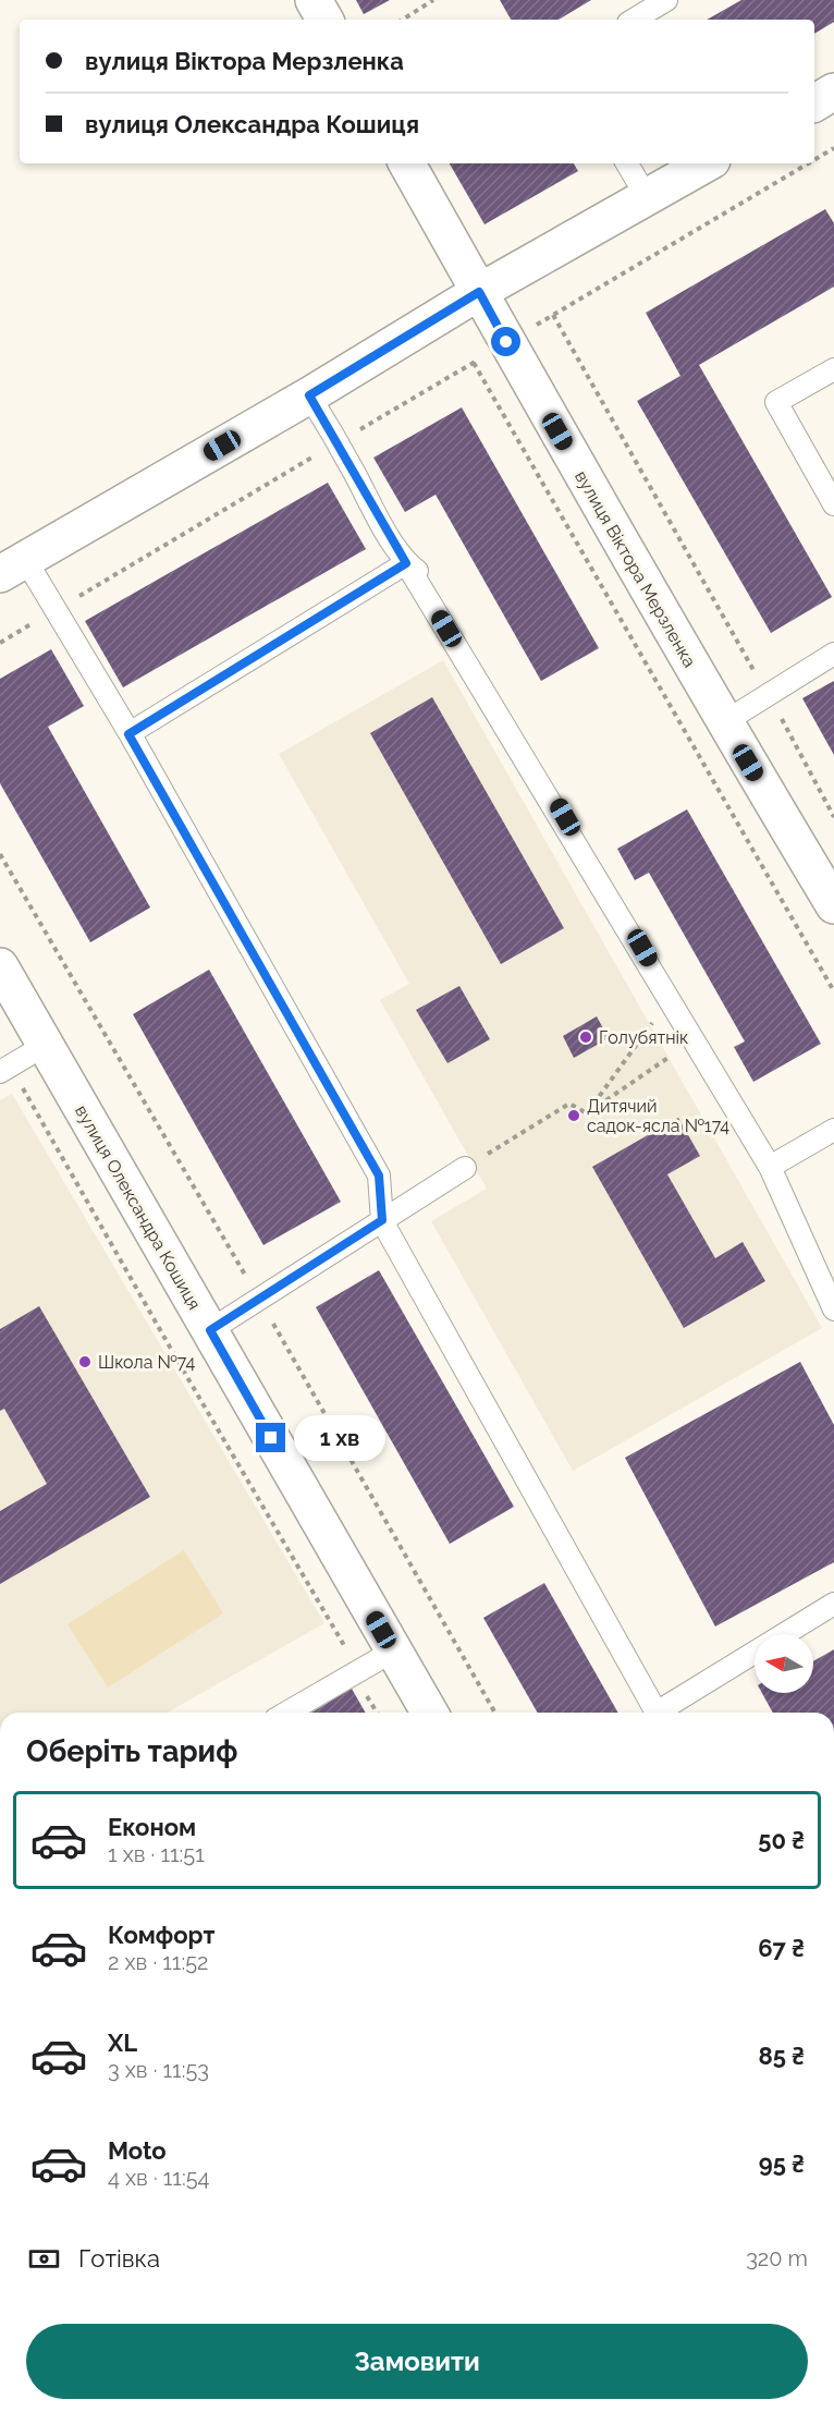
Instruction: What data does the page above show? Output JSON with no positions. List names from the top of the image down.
{
  "streets": {
    "street": ["вулиця Віктора Мерзленка", "вулиця Олександра Кошиця"]
  },
  "places": ["Голубятнік", "Дитячий садок-ясла №174", "Школа №74"],
  "north": "left",
  "page": {
    "banner": ["вулиця Віктора Мерзленка", "вулиця Олександра Кошиця"],
    "bubble": "1 хв",
    "heading": "Оберіть тариф",
    "list": [
      {
        "name": "Економ",
        "note": "1 хв · 11:51",
        "value": "50 ₴"
      },
      {
        "name": "Комфорт",
        "note": "2 хв · 11:52",
        "value": "67 ₴"
      },
      {
        "name": "XL",
        "note": "3 хв · 11:53",
        "value": "85 ₴"
      },
      {
        "name": "Moto",
        "note": "4 хв · 11:54",
        "value": "95 ₴"
      }
    ],
    "pay": ["Готівка", "320 m"],
    "buttons": "Замовити"
  }
}
